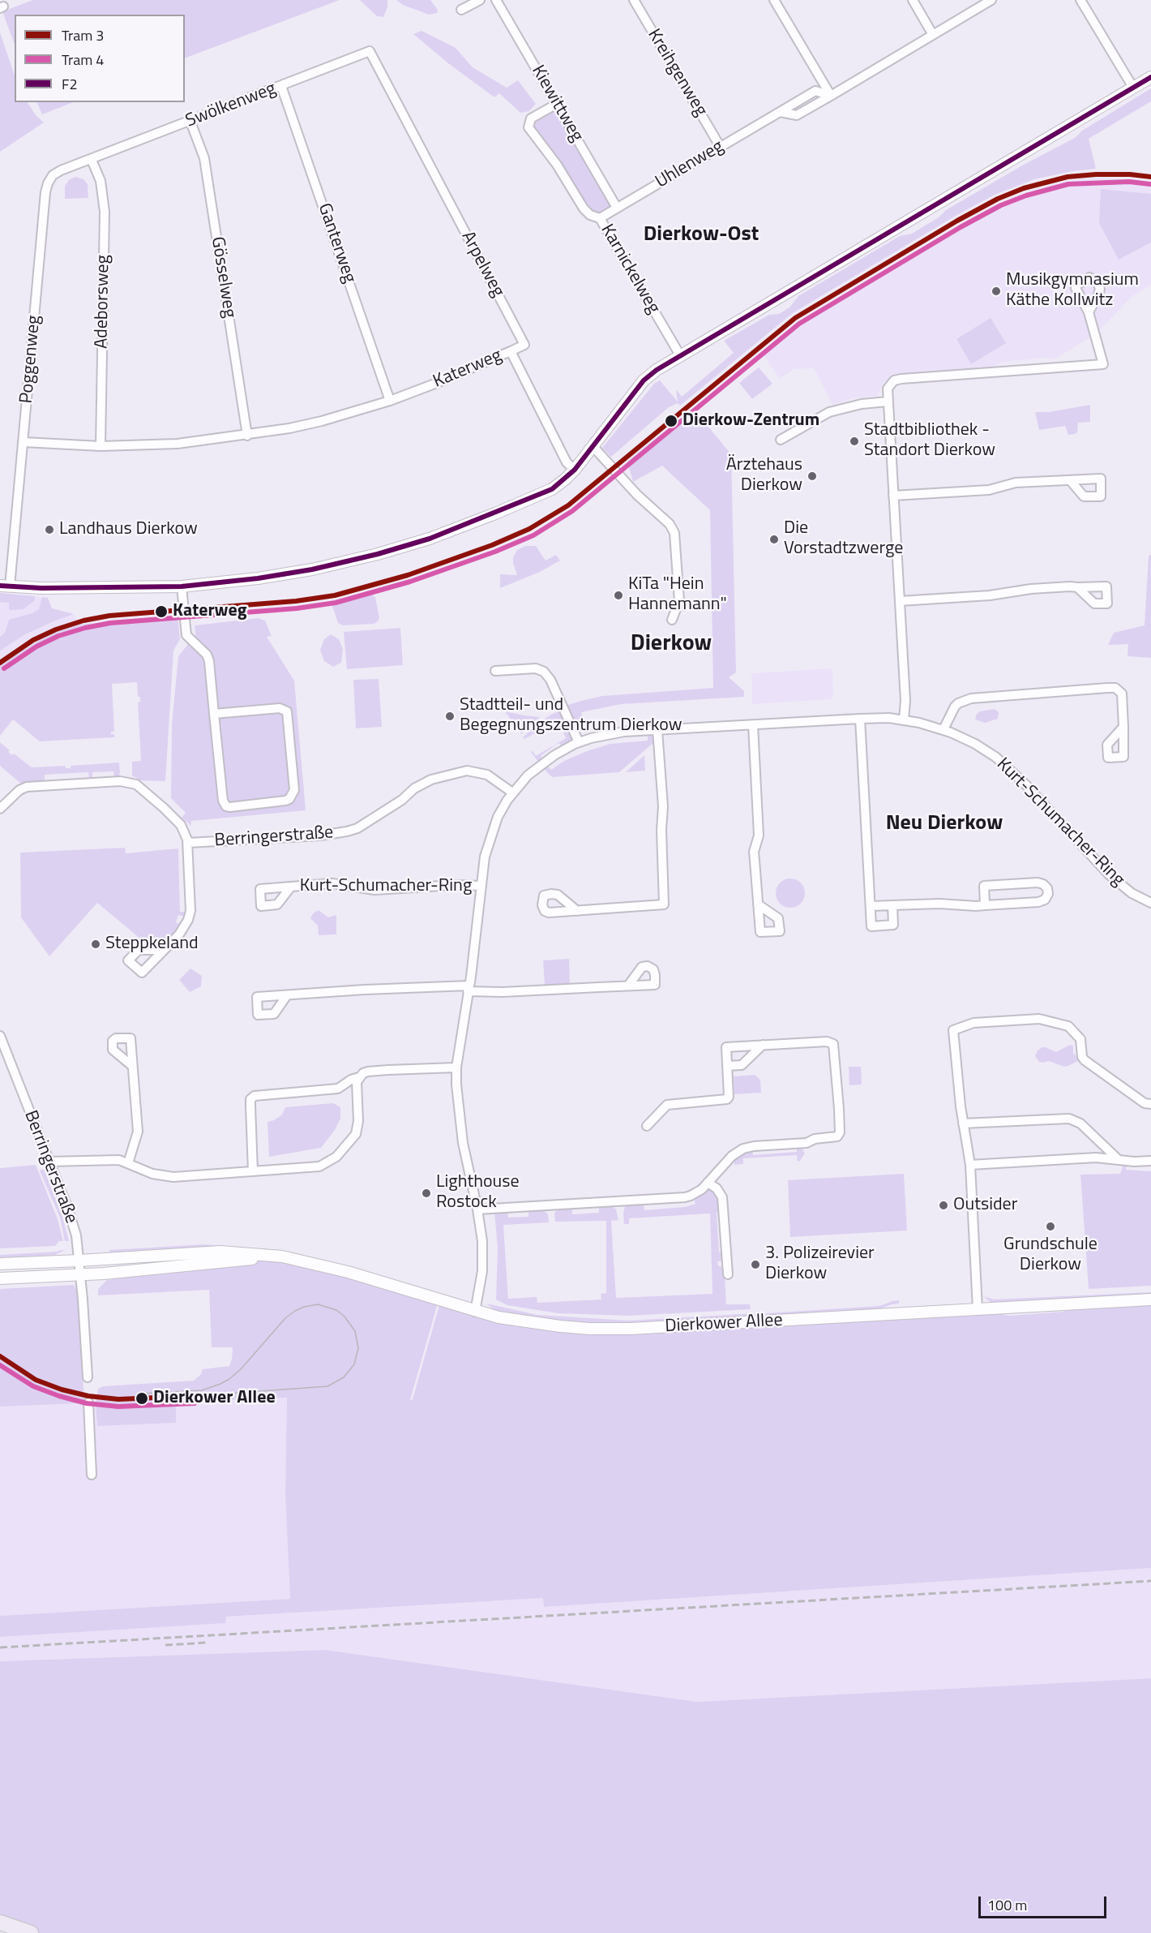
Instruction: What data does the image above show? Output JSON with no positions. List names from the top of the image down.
{
  "streets": {
    "main road": ["Dierkower Allee"],
    "street": [
      "Kreihgenweg",
      "Kiewittweg",
      "Swölkenweg",
      "Uhlenweg",
      "Ganterweg",
      "Arpelweg",
      "Karnickelweg",
      "Gösselweg",
      "Adeborsweg",
      "Poggenweg",
      "Katerweg",
      "Kurt-Schumacher-Ring",
      "Berringerstraße"
    ]
  },
  "crossings": [
    ["Kreihgenweg", "Uhlenweg"],
    ["Kiewittweg", "Uhlenweg"],
    ["Kiewittweg", "Karnickelweg"],
    ["Swölkenweg", "Ganterweg"],
    ["Swölkenweg", "Arpelweg"],
    ["Swölkenweg", "Gösselweg"],
    ["Swölkenweg", "Adeborsweg"],
    ["Swölkenweg", "Poggenweg"],
    ["Uhlenweg", "Karnickelweg"],
    ["Ganterweg", "Katerweg"],
    ["Arpelweg", "Katerweg"],
    ["Gösselweg", "Katerweg"],
    ["Adeborsweg", "Poggenweg"],
    ["Adeborsweg", "Katerweg"],
    ["Poggenweg", "Katerweg"],
    ["Kurt-Schumacher-Ring", "Berringerstraße"],
    ["Kurt-Schumacher-Ring", "Dierkower Allee"],
    ["Berringerstraße", "Dierkower Allee"]
  ],
  "districts": ["Dierkow-Ost", "Dierkow", "Neu Dierkow"],
  "places": [
    "Musikgymnasium Käthe Kollwitz",
    "Dierkow-Zentrum",
    "Stadtbibliothek - Standort Dierkow",
    "Ärztehaus Dierkow",
    "Landhaus Dierkow",
    "Die Vorstadtzwerge",
    "KiTa \"Hein Hannemann\"",
    "Katerweg",
    "Stadtteil- und Begegnungszentrum Dierkow",
    "Steppkeland",
    "Lighthouse Rostock",
    "Outsider",
    "Grundschule Dierkow",
    "3. Polizeirevier Dierkow",
    "Dierkower Allee"
  ],
  "lines": ["transit line F2", "tram line 3", "tram line 4"],
  "legend": ["Tram 3", "Tram 4", "F2"],
  "scale_bar": "100 m"
}
